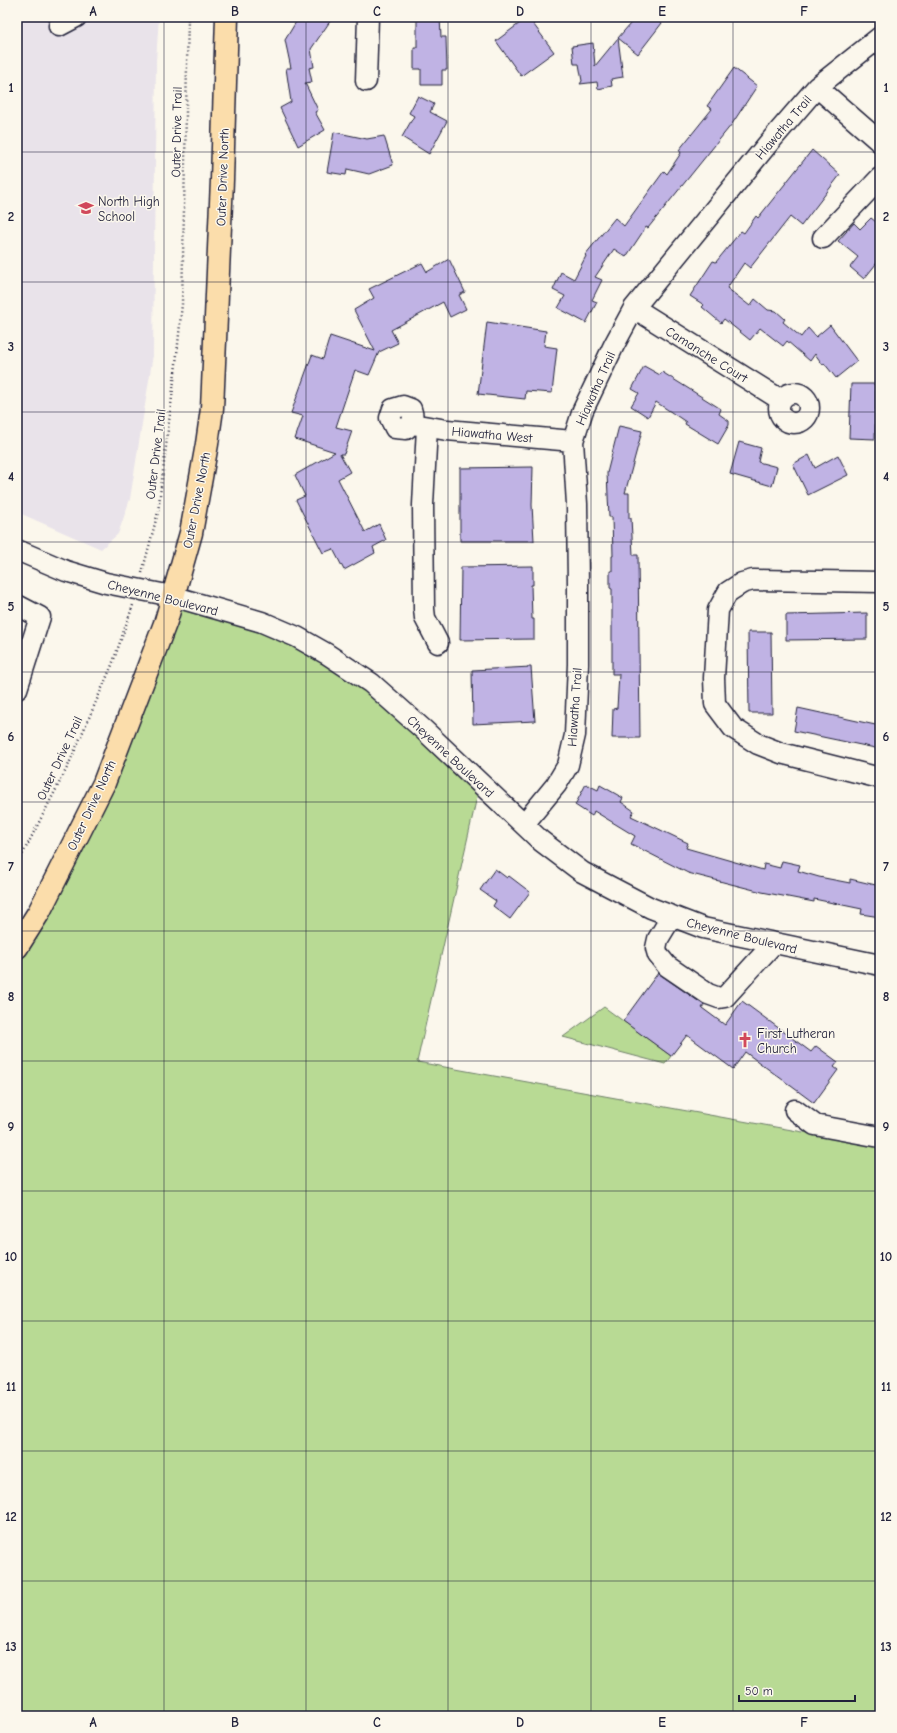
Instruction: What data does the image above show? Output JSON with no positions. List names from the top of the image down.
{
  "streets": {
    "main road": ["Outer Drive North"],
    "street": [
      "Hiawatha Trail",
      "Camanche Court",
      "Hiawatha West",
      "Cheyenne Boulevard"
    ],
    "path": ["Outer Drive Trail"]
  },
  "crossings": [
    ["Hiawatha Trail", "Camanche Court"],
    ["Hiawatha Trail", "Hiawatha West"],
    ["Hiawatha Trail", "Cheyenne Boulevard"],
    ["Outer Drive Trail", "Cheyenne Boulevard"],
    ["Outer Drive North", "Cheyenne Boulevard"]
  ],
  "places": {
    "school or university": ["North High School"],
    "church": ["First Lutheran Church"]
  },
  "scale_bar": "50 m",
  "grid": {
    "columns": [
      "A",
      "B",
      "C",
      "D",
      "E",
      "F"
    ],
    "rows": [
      "1",
      "2",
      "3",
      "4",
      "5",
      "6",
      "7",
      "8",
      "9",
      "10",
      "11",
      "12",
      "13"
    ]
  }
}
